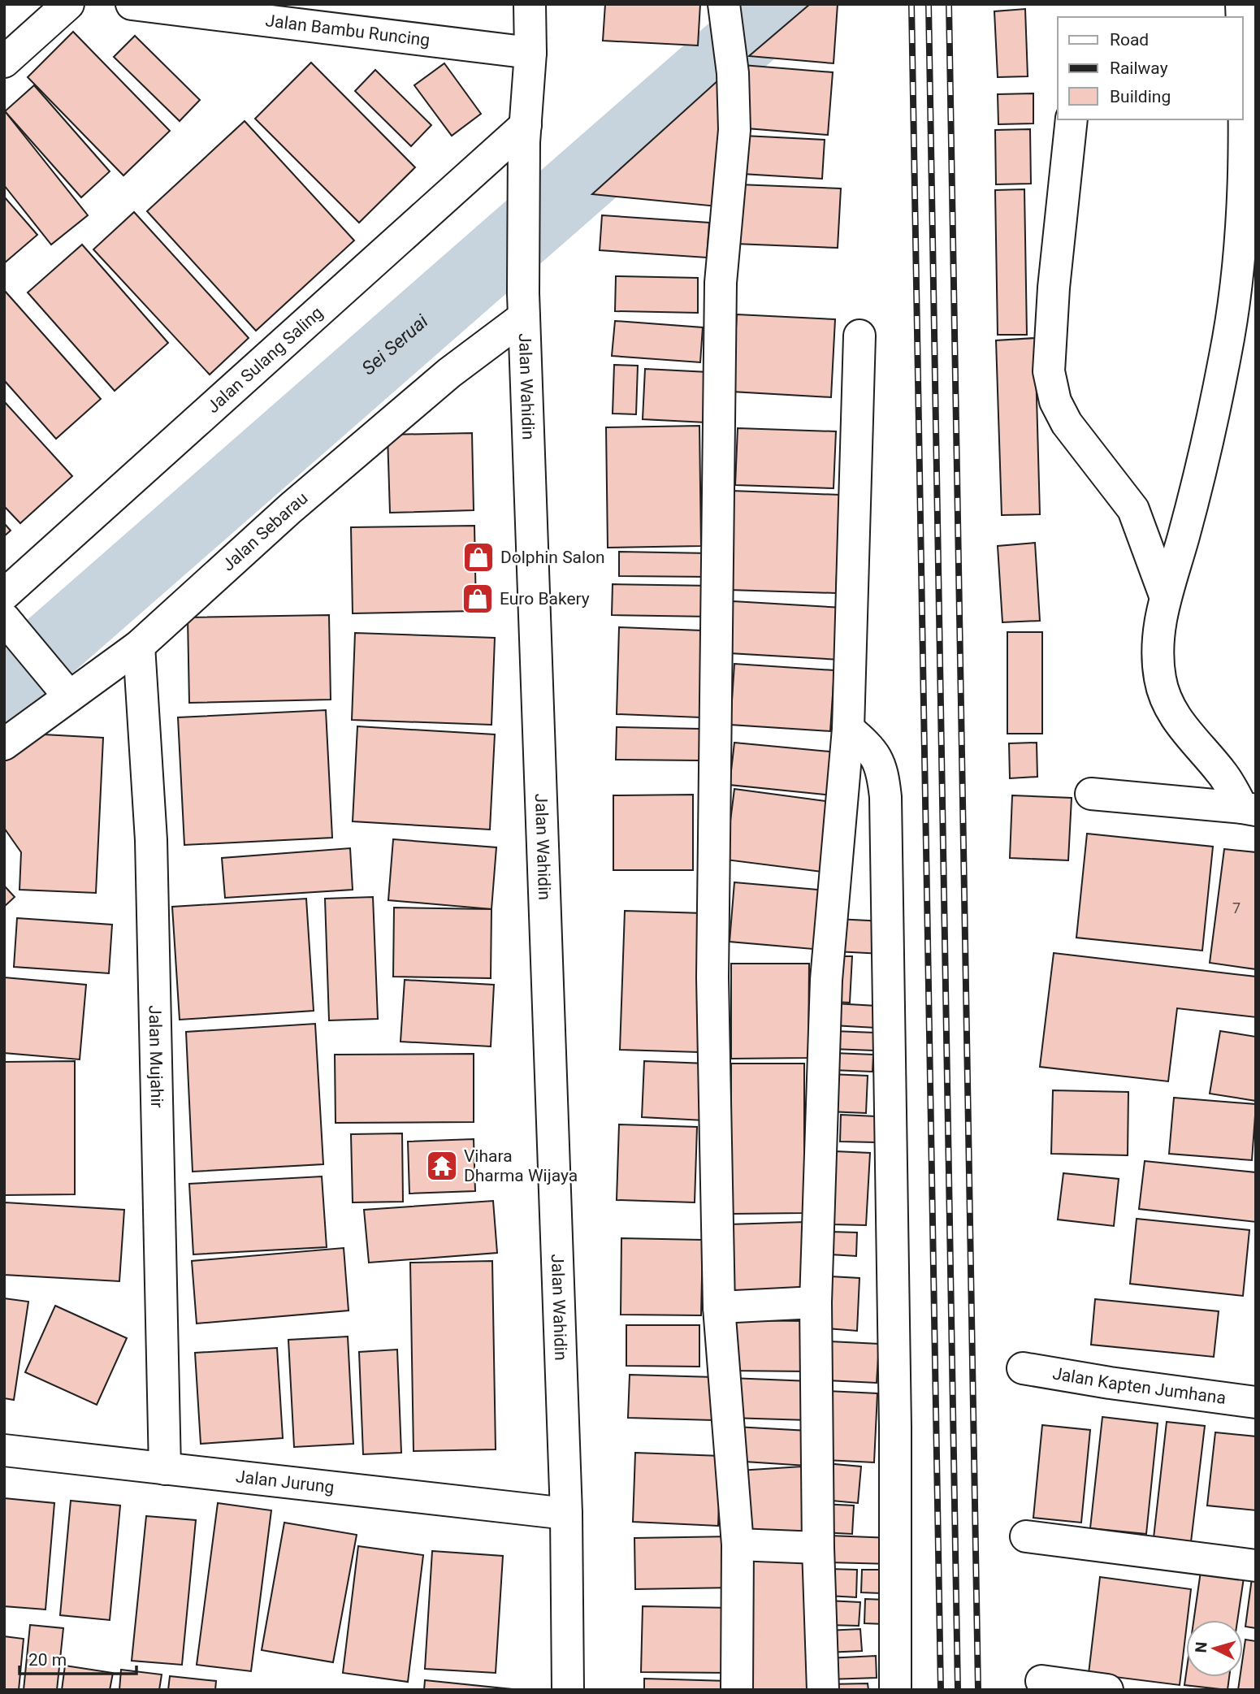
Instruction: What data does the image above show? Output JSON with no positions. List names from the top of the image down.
{
  "streets": {
    "street": [
      "Jalan Bambu Runcing",
      "Jalan Sulang Saling",
      "Jalan Wahidin",
      "Jalan Sebarau",
      "Jalan Mujahir",
      "Jalan Kapten Jumhana",
      "Jalan Jurung"
    ]
  },
  "crossings": [
    ["Jalan Bambu Runcing", "Jalan Wahidin"],
    ["Jalan Sulang Saling", "Jalan Wahidin"],
    ["Jalan Wahidin", "Jalan Sebarau"],
    ["Jalan Wahidin", "Jalan Jurung"],
    ["Jalan Sebarau", "Jalan Mujahir"],
    ["Jalan Mujahir", "Jalan Jurung"]
  ],
  "water": ["Sei Seruai"],
  "places": {
    "shop": ["Dolphin Salon", "Euro Bakery"],
    "temple": ["Vihara Dharma Wijaya"]
  },
  "house_numbers": ["7"],
  "legend": ["Road", "Railway", "Building"],
  "scale_bar": "20 m",
  "north": "left"
}
